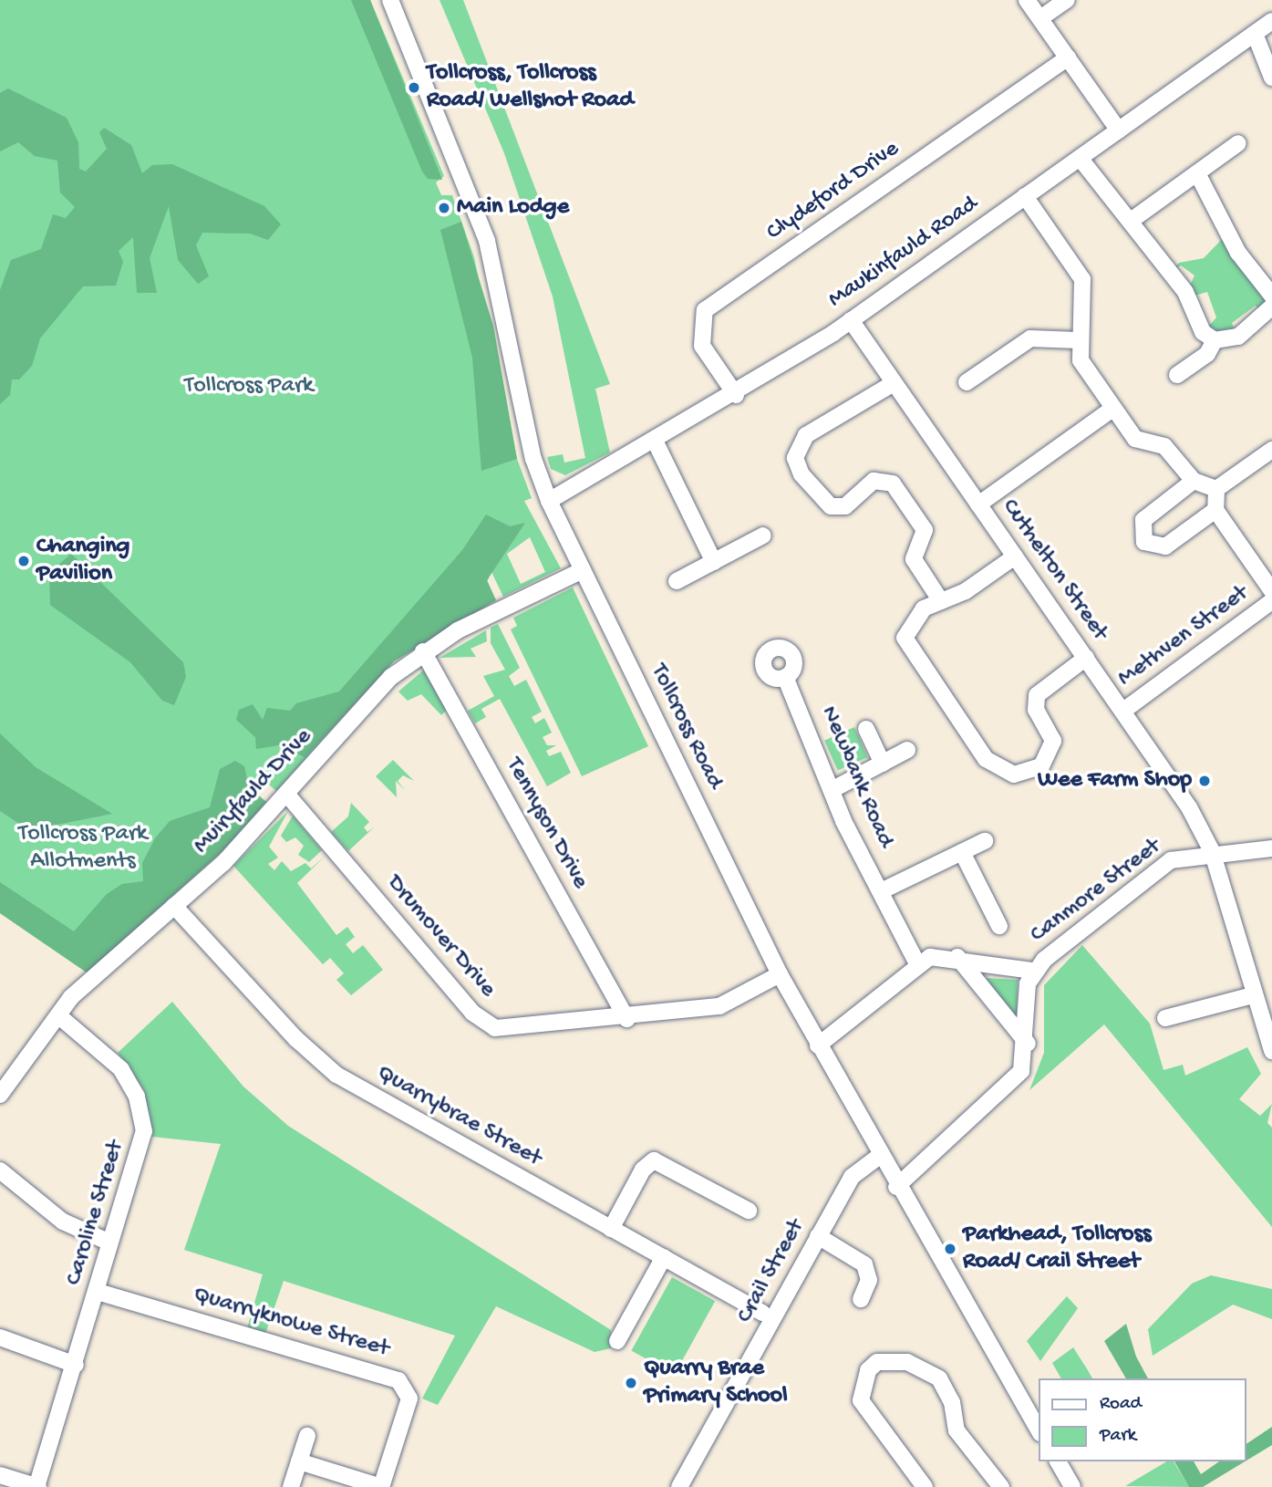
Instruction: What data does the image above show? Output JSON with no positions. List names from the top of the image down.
{
  "streets": {
    "street": [
      "Clydeford Drive",
      "Maukinfauld Road",
      "Cuthelton Street",
      "Methven Street",
      "Tollcross Road",
      "Newbank Road",
      "Muiryfauld Drive",
      "Tennyson Drive",
      "Canmore Street",
      "Drumover Drive",
      "Quarrybrae Street",
      "Caroline Street",
      "Crail Street",
      "Quarryknowe Street"
    ]
  },
  "crossings": [
    ["Clydeford Drive", "Maukinfauld Road"],
    ["Maukinfauld Road", "Cuthelton Street"],
    ["Maukinfauld Road", "Tollcross Road"],
    ["Cuthelton Street", "Methven Street"],
    ["Cuthelton Street", "Canmore Street"],
    ["Tollcross Road", "Muiryfauld Drive"],
    ["Tollcross Road", "Canmore Street"],
    ["Tollcross Road", "Drumover Drive"],
    ["Tollcross Road", "Crail Street"],
    ["Muiryfauld Drive", "Tennyson Drive"],
    ["Muiryfauld Drive", "Drumover Drive"],
    ["Muiryfauld Drive", "Quarrybrae Street"],
    ["Muiryfauld Drive", "Caroline Street"],
    ["Tennyson Drive", "Drumover Drive"],
    ["Caroline Street", "Quarryknowe Street"]
  ],
  "parks": ["Tollcross Park", "Tollcross Park Allotments"],
  "places": [
    "Tollcross, Tollcross Road/ Wellshot Road",
    "Main Lodge",
    "Changing Pavilion",
    "Wee Farm Shop",
    "Parkhead, Tollcross Road/ Crail Street",
    "Quarry Brae Primary School"
  ],
  "legend": ["Road", "Park"]
}
